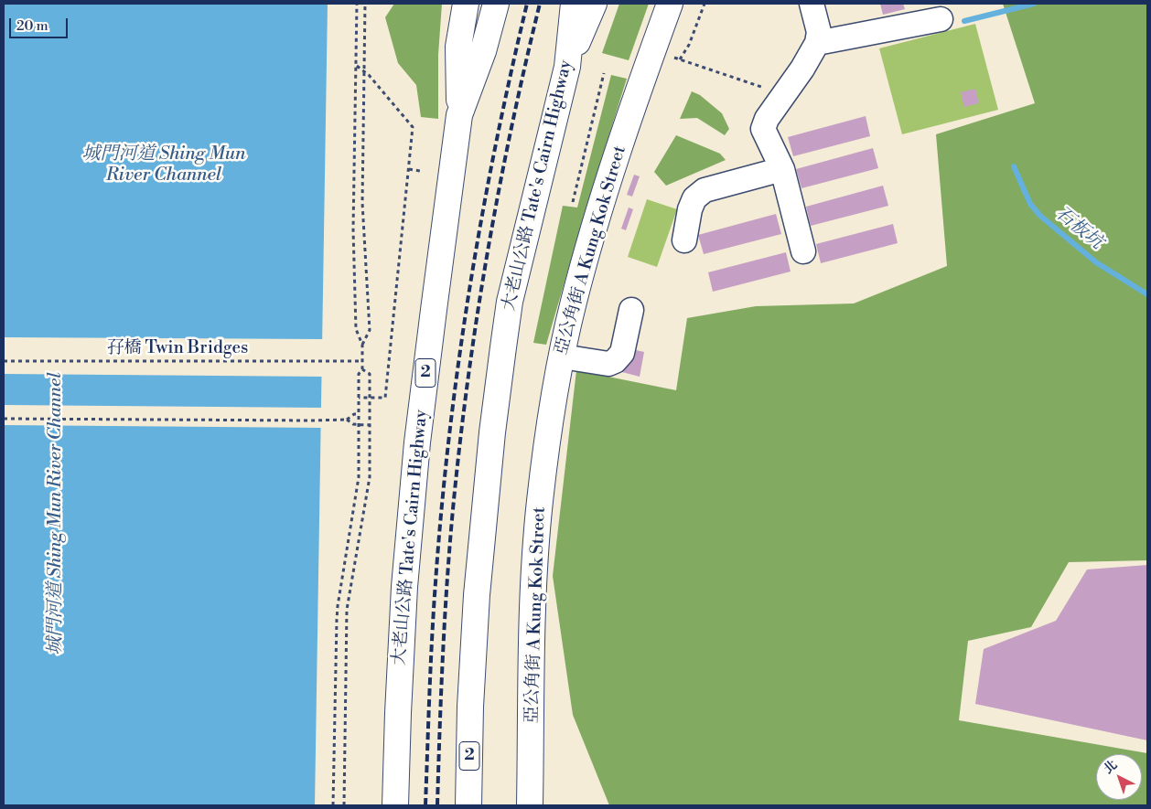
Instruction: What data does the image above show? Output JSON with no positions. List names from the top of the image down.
{
  "streets": {
    "main road": ["大老山公路 Tate's Cairn Highway", "亞公角街 A Kung Kok Street", "2"],
    "path": ["孖橋 Twin Bridges"]
  },
  "water": ["城門河道 Shing Mun River Channel", "石板坑"],
  "scale_bar": "20 m",
  "north": "top left"
}
